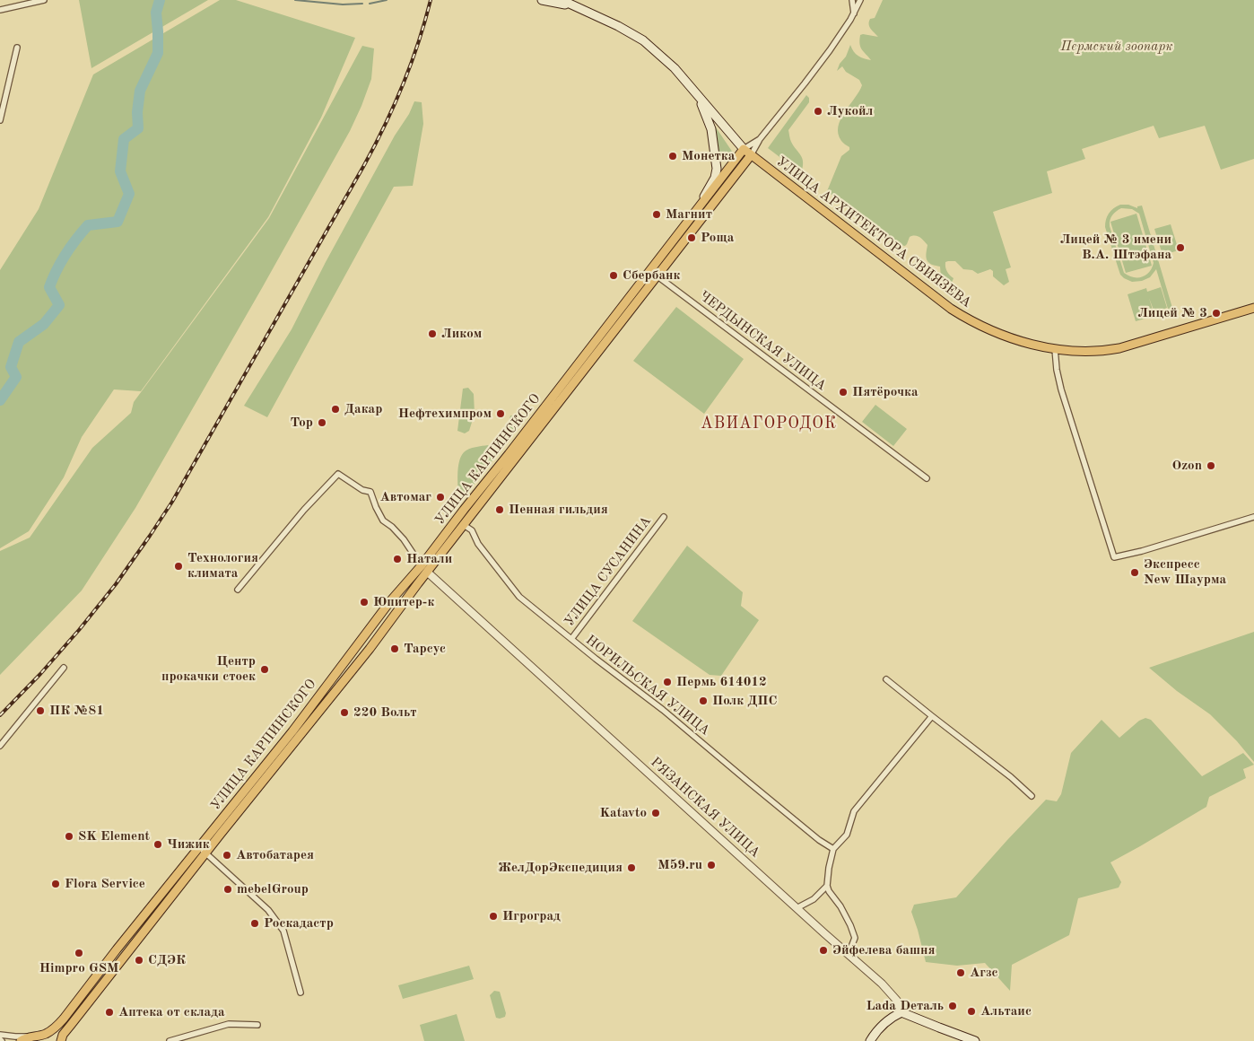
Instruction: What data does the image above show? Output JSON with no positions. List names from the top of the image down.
{
  "streets": {
    "main road": ["УЛИЦА АРХИТЕКТОРА СВИЯЗЕВА", "УЛИЦА КАРПИНСКОГО"],
    "street": [
      "ЧЕРДЫНСКАЯ УЛИЦА",
      "УЛИЦА СУСАНИНА",
      "НОРИЛЬСКАЯ УЛИЦА",
      "РЯЗАНСКАЯ УЛИЦА"
    ]
  },
  "crossings": [
    ["УЛИЦА АРХИТЕКТОРА СВИЯЗЕВА", "УЛИЦА КАРПИНСКОГО"],
    ["ЧЕРДЫНСКАЯ УЛИЦА", "УЛИЦА КАРПИНСКОГО"],
    ["УЛИЦА КАРПИНСКОГО", "НОРИЛЬСКАЯ УЛИЦА"],
    ["УЛИЦА КАРПИНСКОГО", "РЯЗАНСКАЯ УЛИЦА"],
    ["УЛИЦА СУСАНИНА", "НОРИЛЬСКАЯ УЛИЦА"]
  ],
  "districts": ["АВИАГОРОДОК"],
  "parks": ["Пермский зоопарк"],
  "places": [
    "Лукойл",
    "Монетка",
    "Магнит",
    "Роща",
    "Лицей № 3 имени В.А. Штэфана",
    "Сбербанк",
    "Лицей № 3",
    "Ликом",
    "Пятёрочка",
    "Дакар",
    "Нефтехимпром",
    "Тор",
    "Ozon",
    "Автомаг",
    "Пенная гильдия",
    "Натали",
    "Технология климата",
    "Экспресс New Шаурма",
    "Юпитер-к",
    "Тарсус",
    "Центр прокачки стоек",
    "Пермь 614012",
    "Полк ДПС",
    "ПК №81",
    "220 Вольт",
    "Katavto",
    "SK Element",
    "Чижик",
    "Автобатарея",
    "M59.ru",
    "ЖелДорЭкспедиция",
    "Flora Service",
    "mebelGroup",
    "Игроград",
    "Роскадастр",
    "Эйфелева башня",
    "Himpro GSM",
    "СДЭК",
    "Агзс",
    "Lada Dеталь",
    "Альтаис",
    "Аптека от склада"
  ]
}
